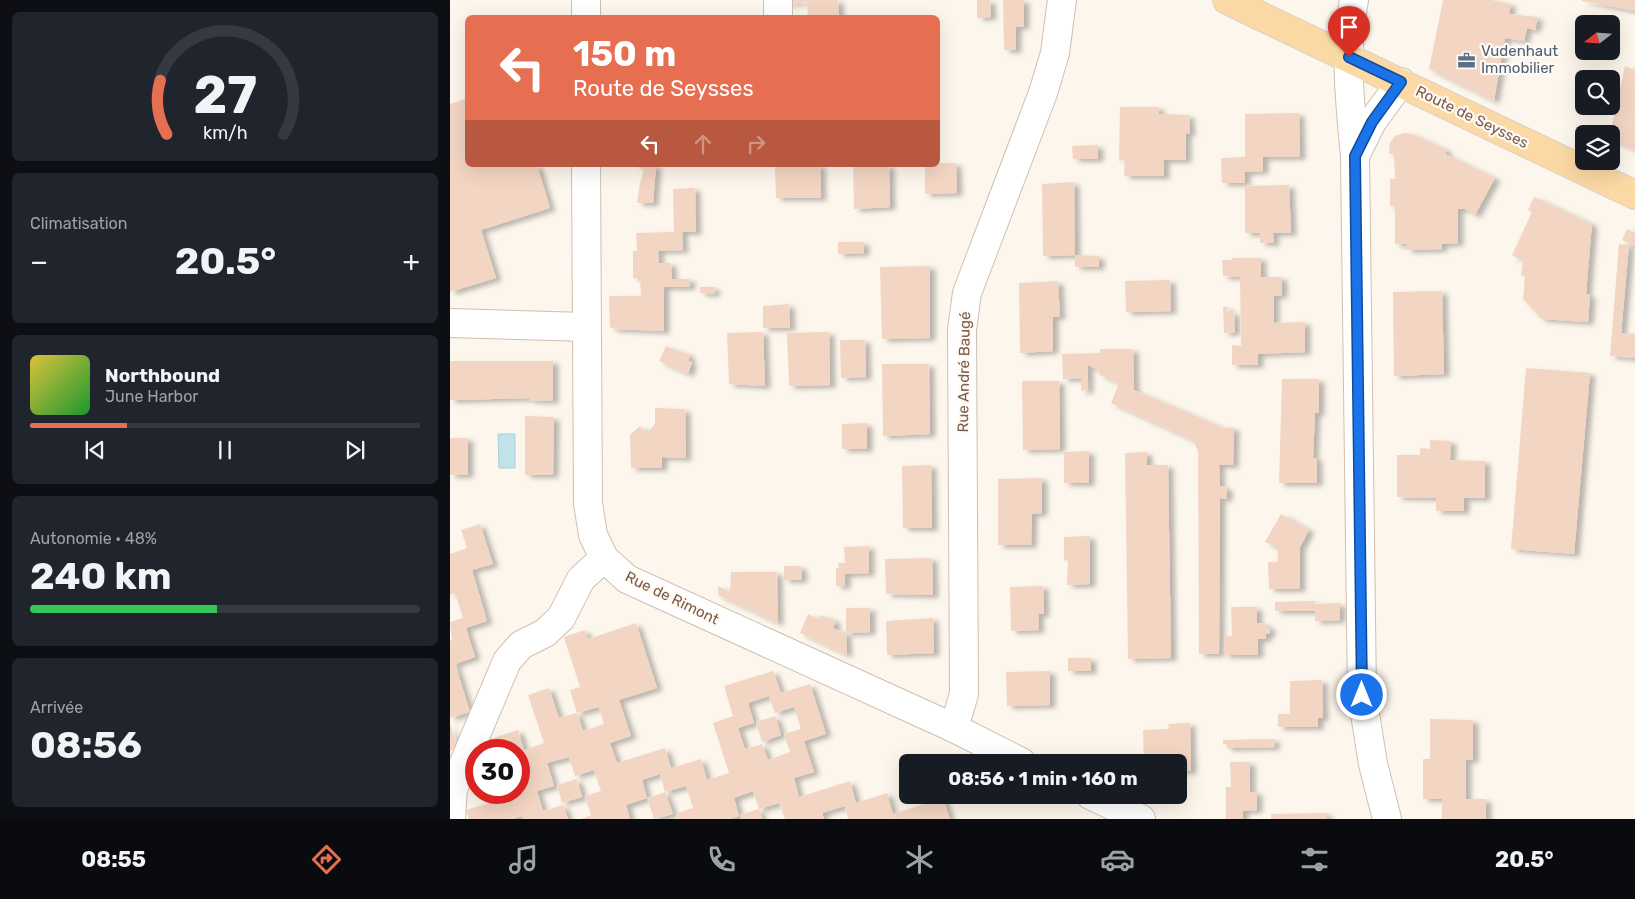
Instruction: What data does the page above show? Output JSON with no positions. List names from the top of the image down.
{
  "streets": {
    "main road": ["Route de Seysses"],
    "street": ["Rue André Baugé", "Rue de Rimont"]
  },
  "crossings": [
    ["Rue André Baugé", "Rue de Rimont"]
  ],
  "places": {
    "office": ["Vudenhaut Immobilier"]
  },
  "north": "left",
  "page": {
    "turn": ["150 m", "Route de Seysses"],
    "tile": [
      "Climatisation",
      ["Autonomie · 48%", "240 km"],
      ["Arrivée", "08:56"]
    ],
    "heat": ["−", "20.5°", "+"],
    "song": ["Northbound", "June Harbor"],
    "limit": "30",
    "trip": "08:56 · 1 min · 160 m",
    "tabs": ["08:55", "20.5°"],
    "gauge": ["27", "km/h"]
  }
}
